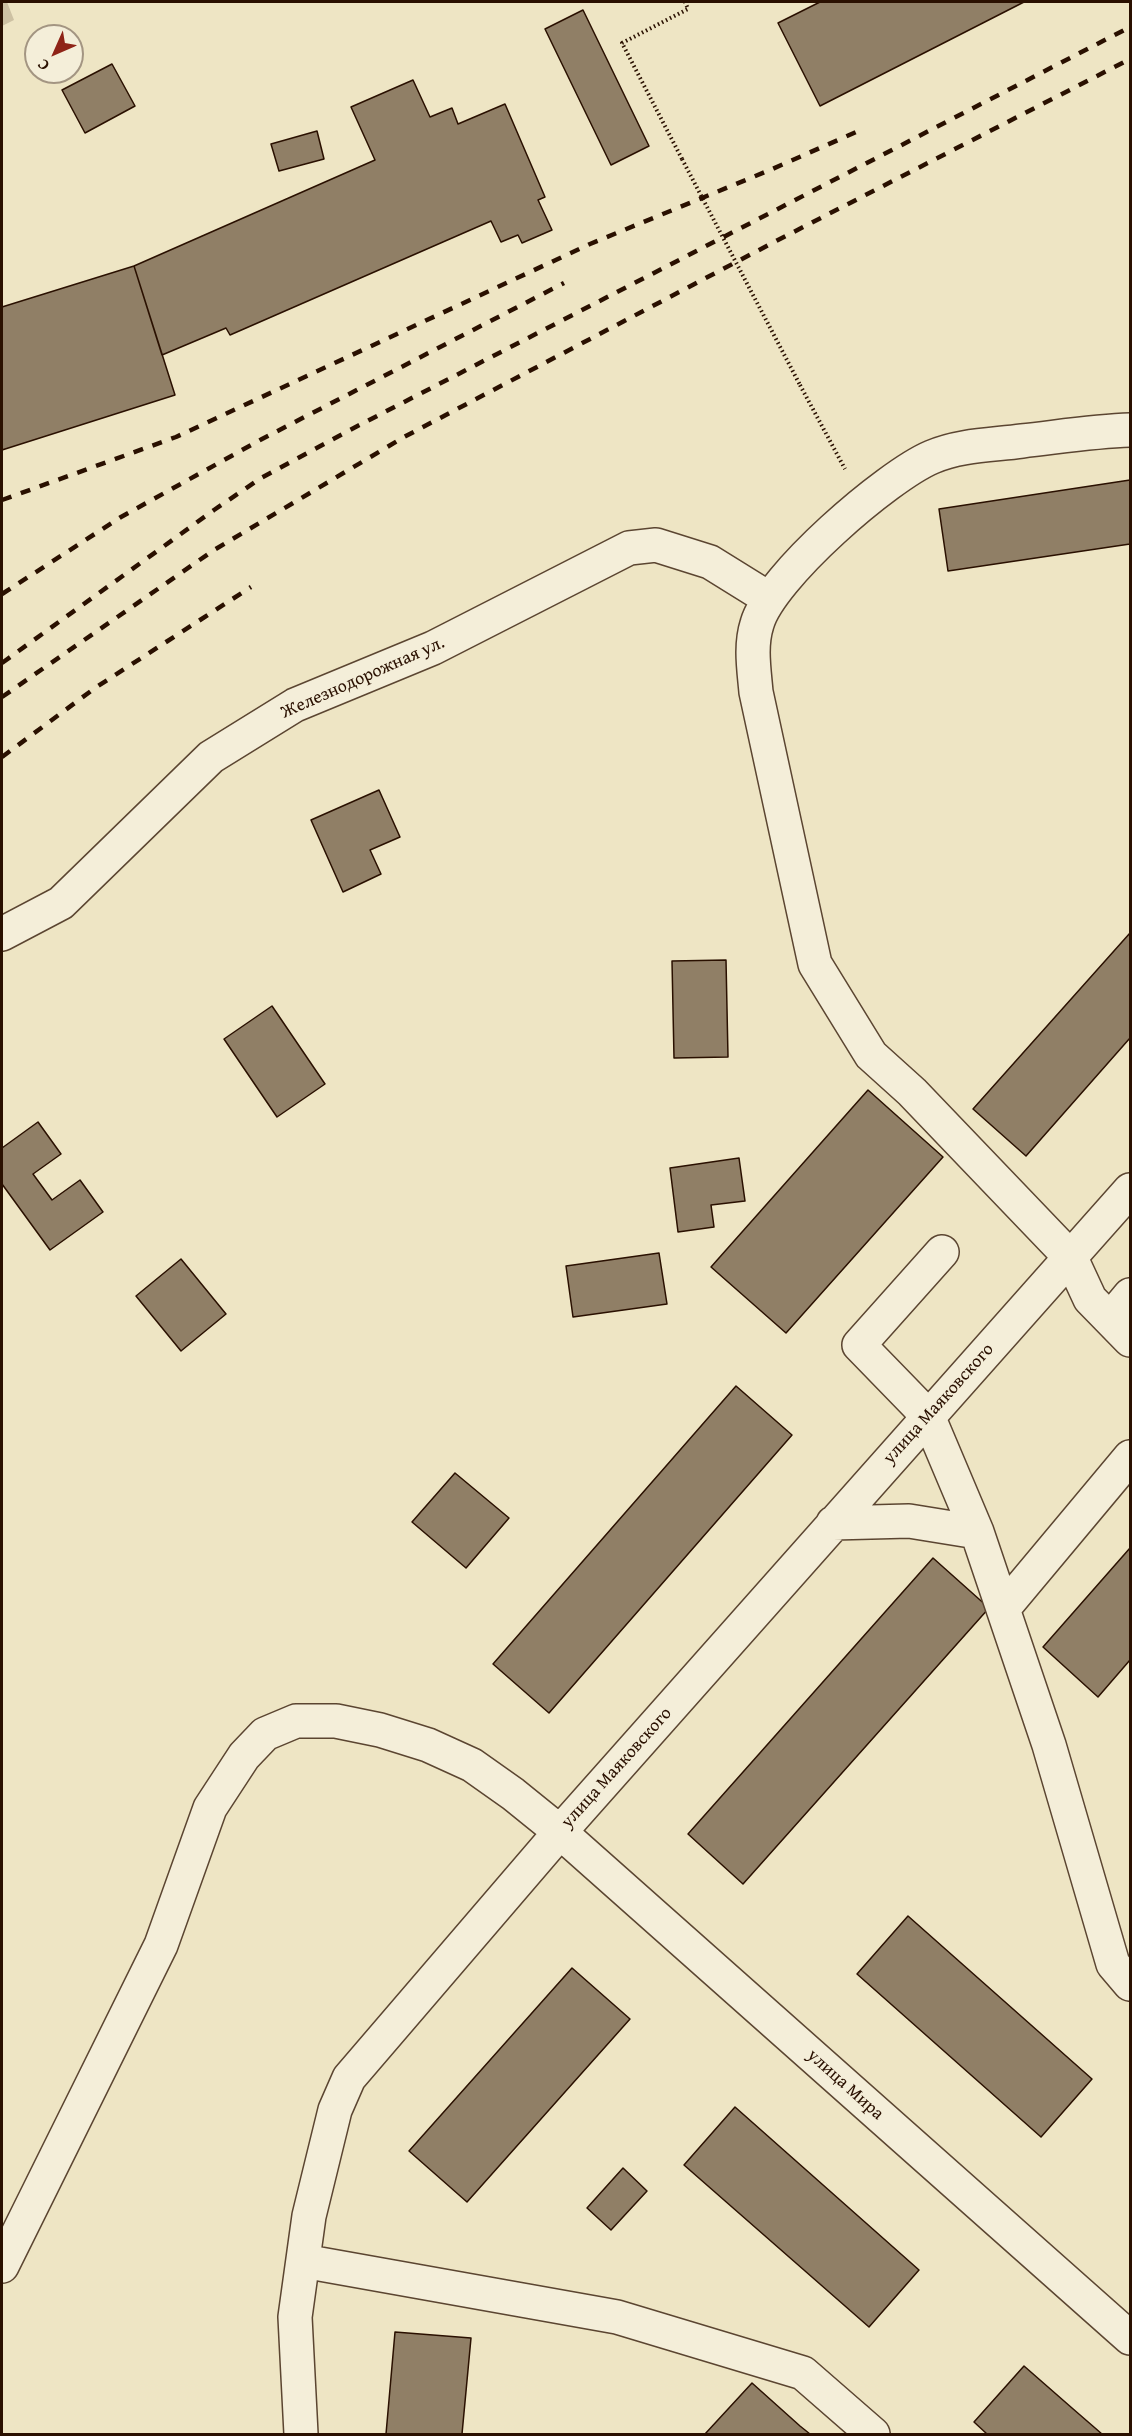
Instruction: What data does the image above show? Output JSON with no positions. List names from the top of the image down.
{
  "streets": {
    "street": ["Железнодорожная ул.", "улица Маяковского", "улица Мира"]
  },
  "crossings": [
    ["улица Маяковского", "улица Мира"]
  ],
  "north": "bottom left"
}
